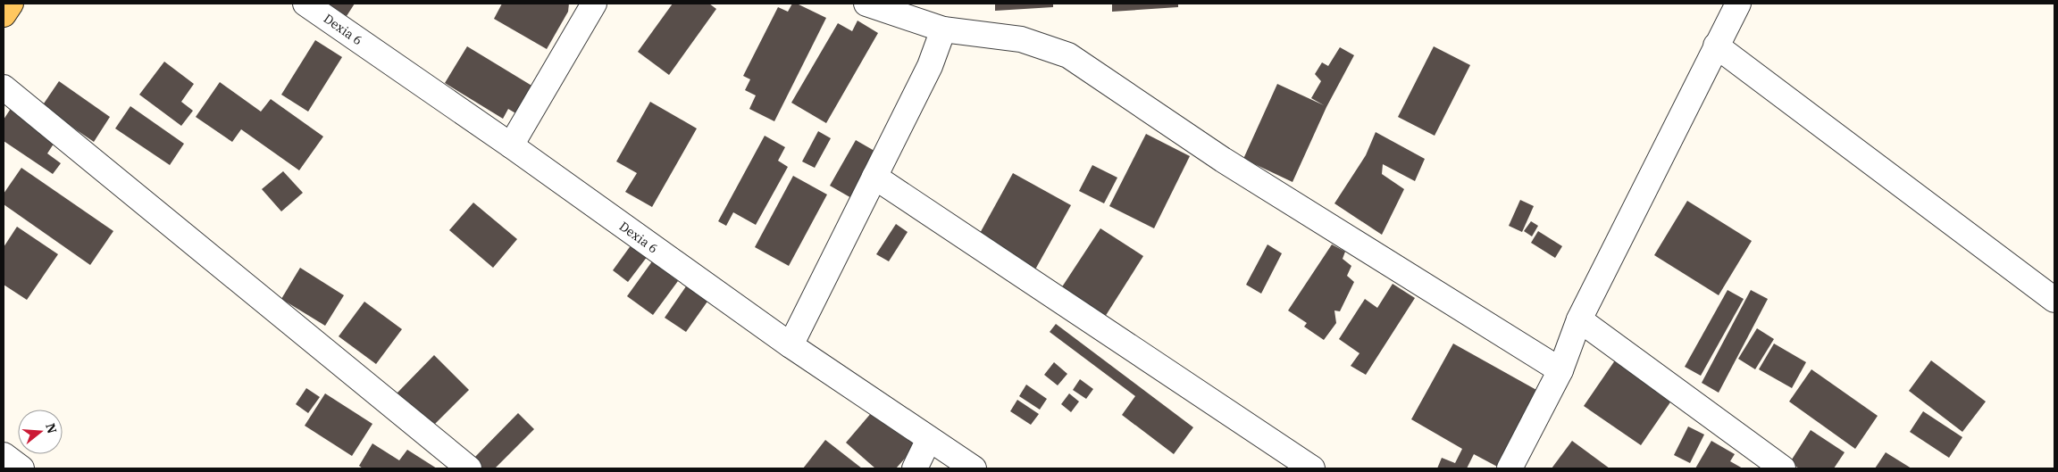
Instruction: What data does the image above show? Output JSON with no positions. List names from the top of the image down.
{
  "streets": {
    "street": ["Dexia 6"]
  },
  "north": "right"
}
